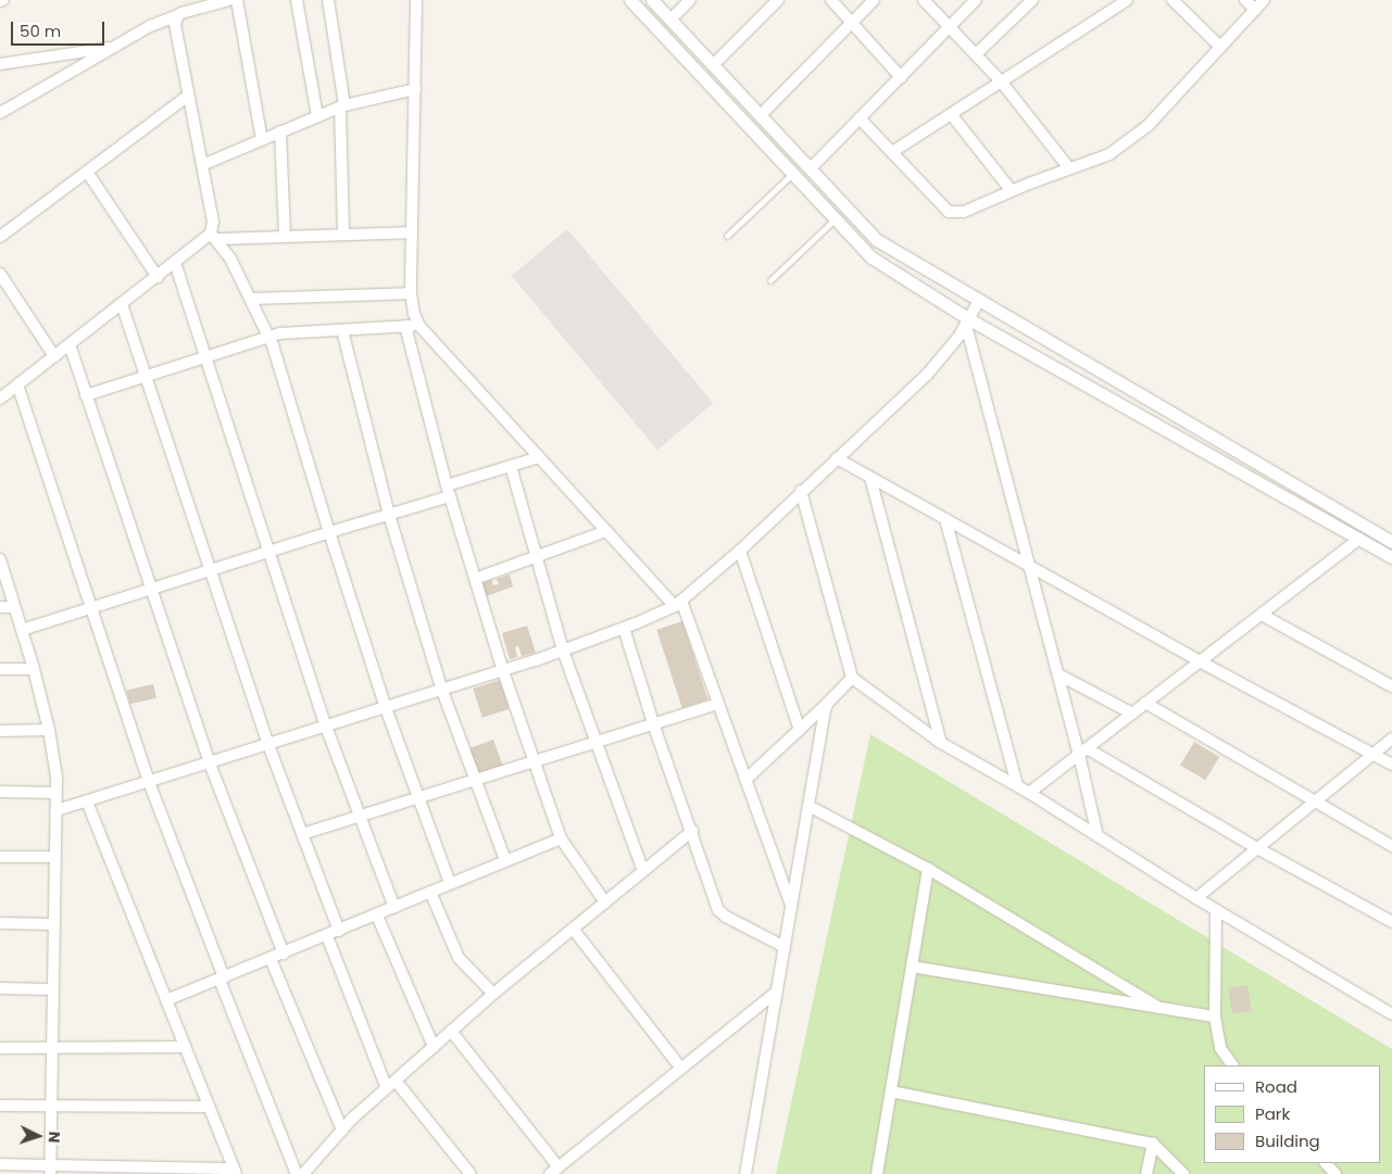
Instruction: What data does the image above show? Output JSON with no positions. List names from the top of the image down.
{
  "legend": ["Road", "Park", "Building"],
  "scale_bar": "50 m",
  "north": "right"
}
